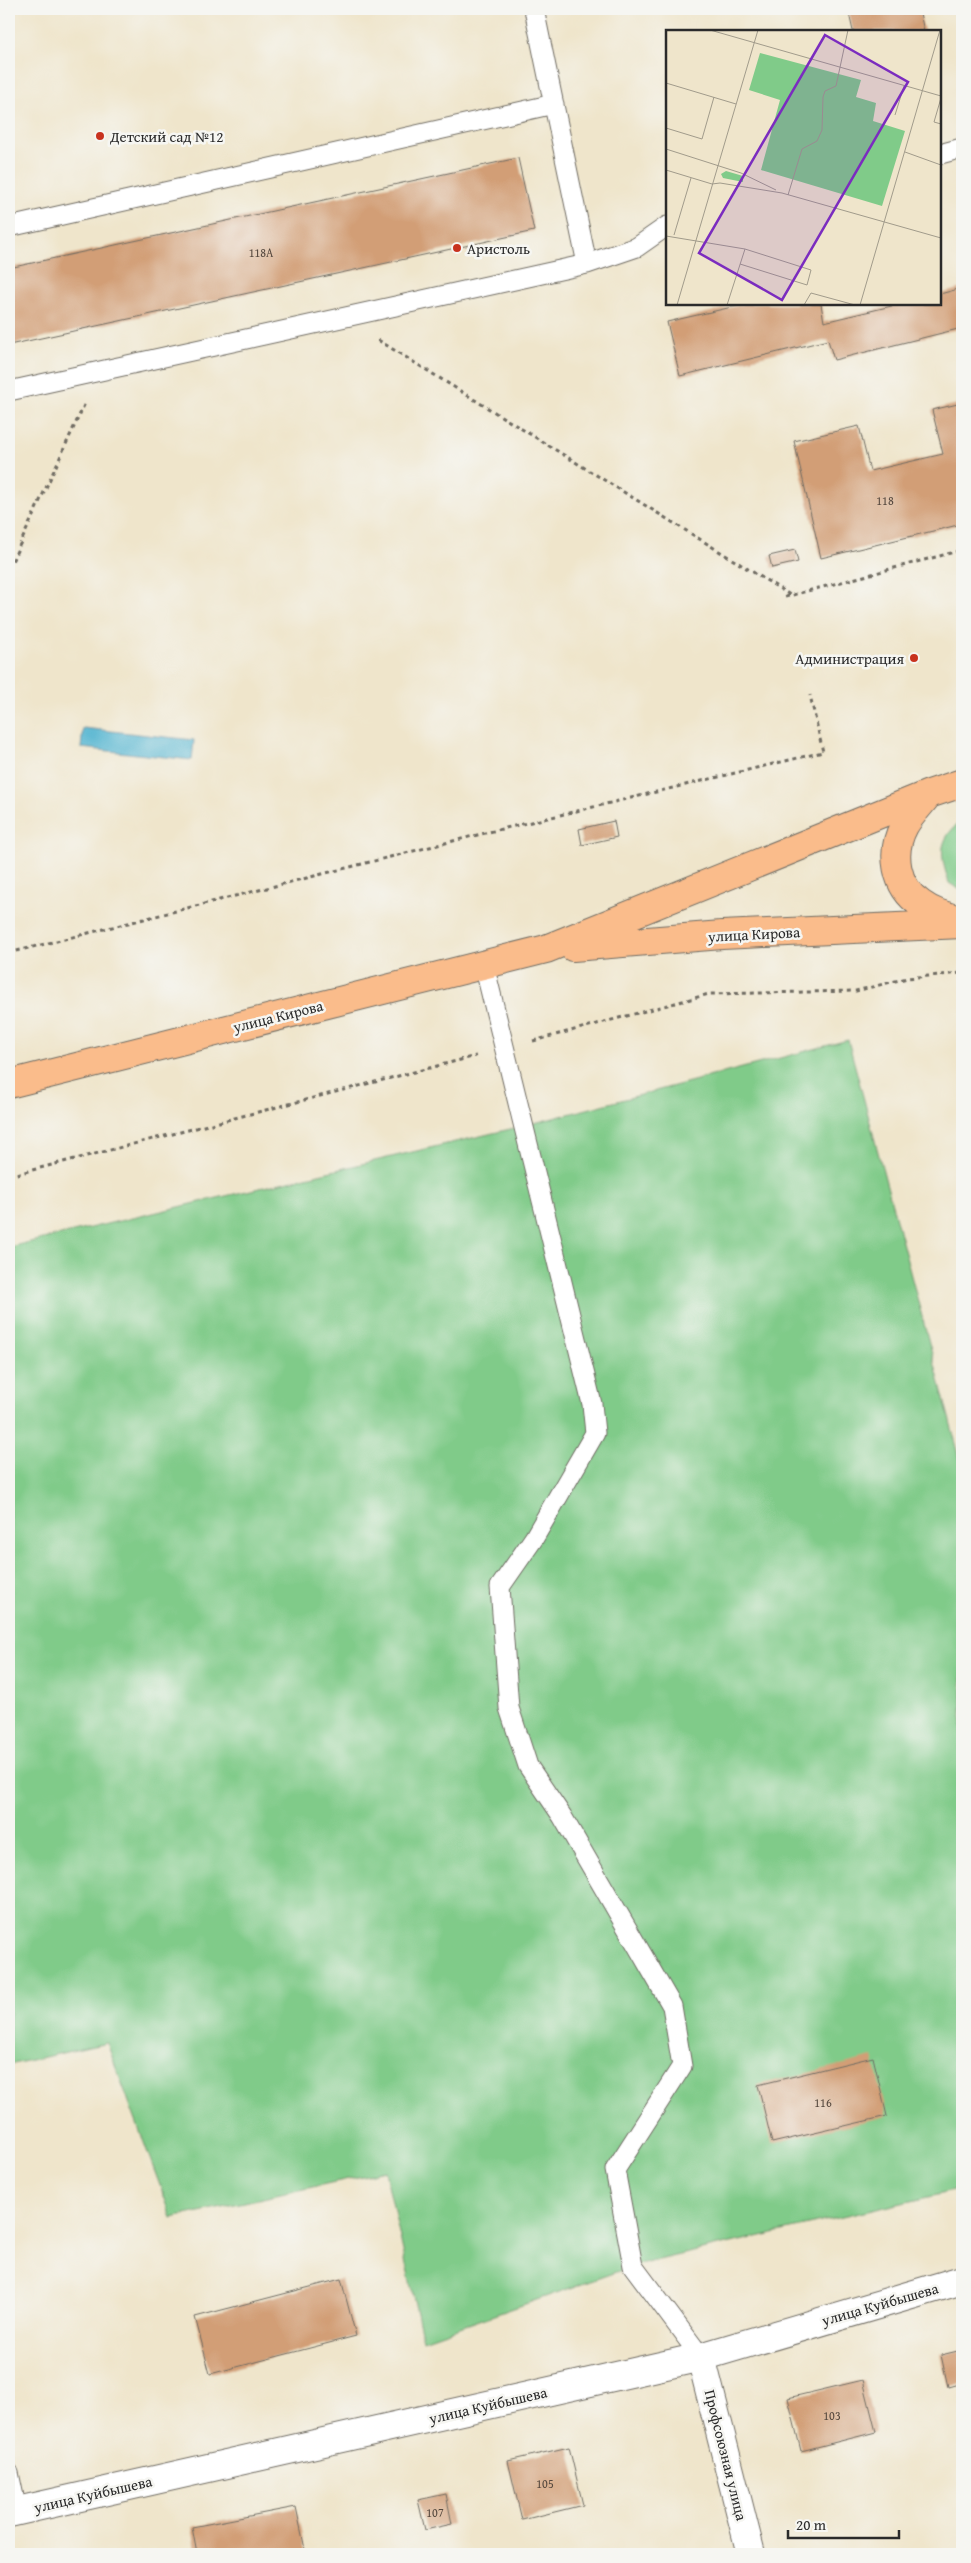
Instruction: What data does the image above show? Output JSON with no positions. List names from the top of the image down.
{
  "streets": {
    "main road": ["улица Кирова"],
    "street": ["улица Куйбышева", "Профсоюзная улица"]
  },
  "crossings": [
    ["улица Куйбышева", "Профсоюзная улица"]
  ],
  "places": ["Детский сад №12", "Аристоль", "Администрация"],
  "house_numbers": [
    "118А",
    "118",
    "116",
    "103",
    "105",
    "107"
  ],
  "scale_bar": "20 m"
}
